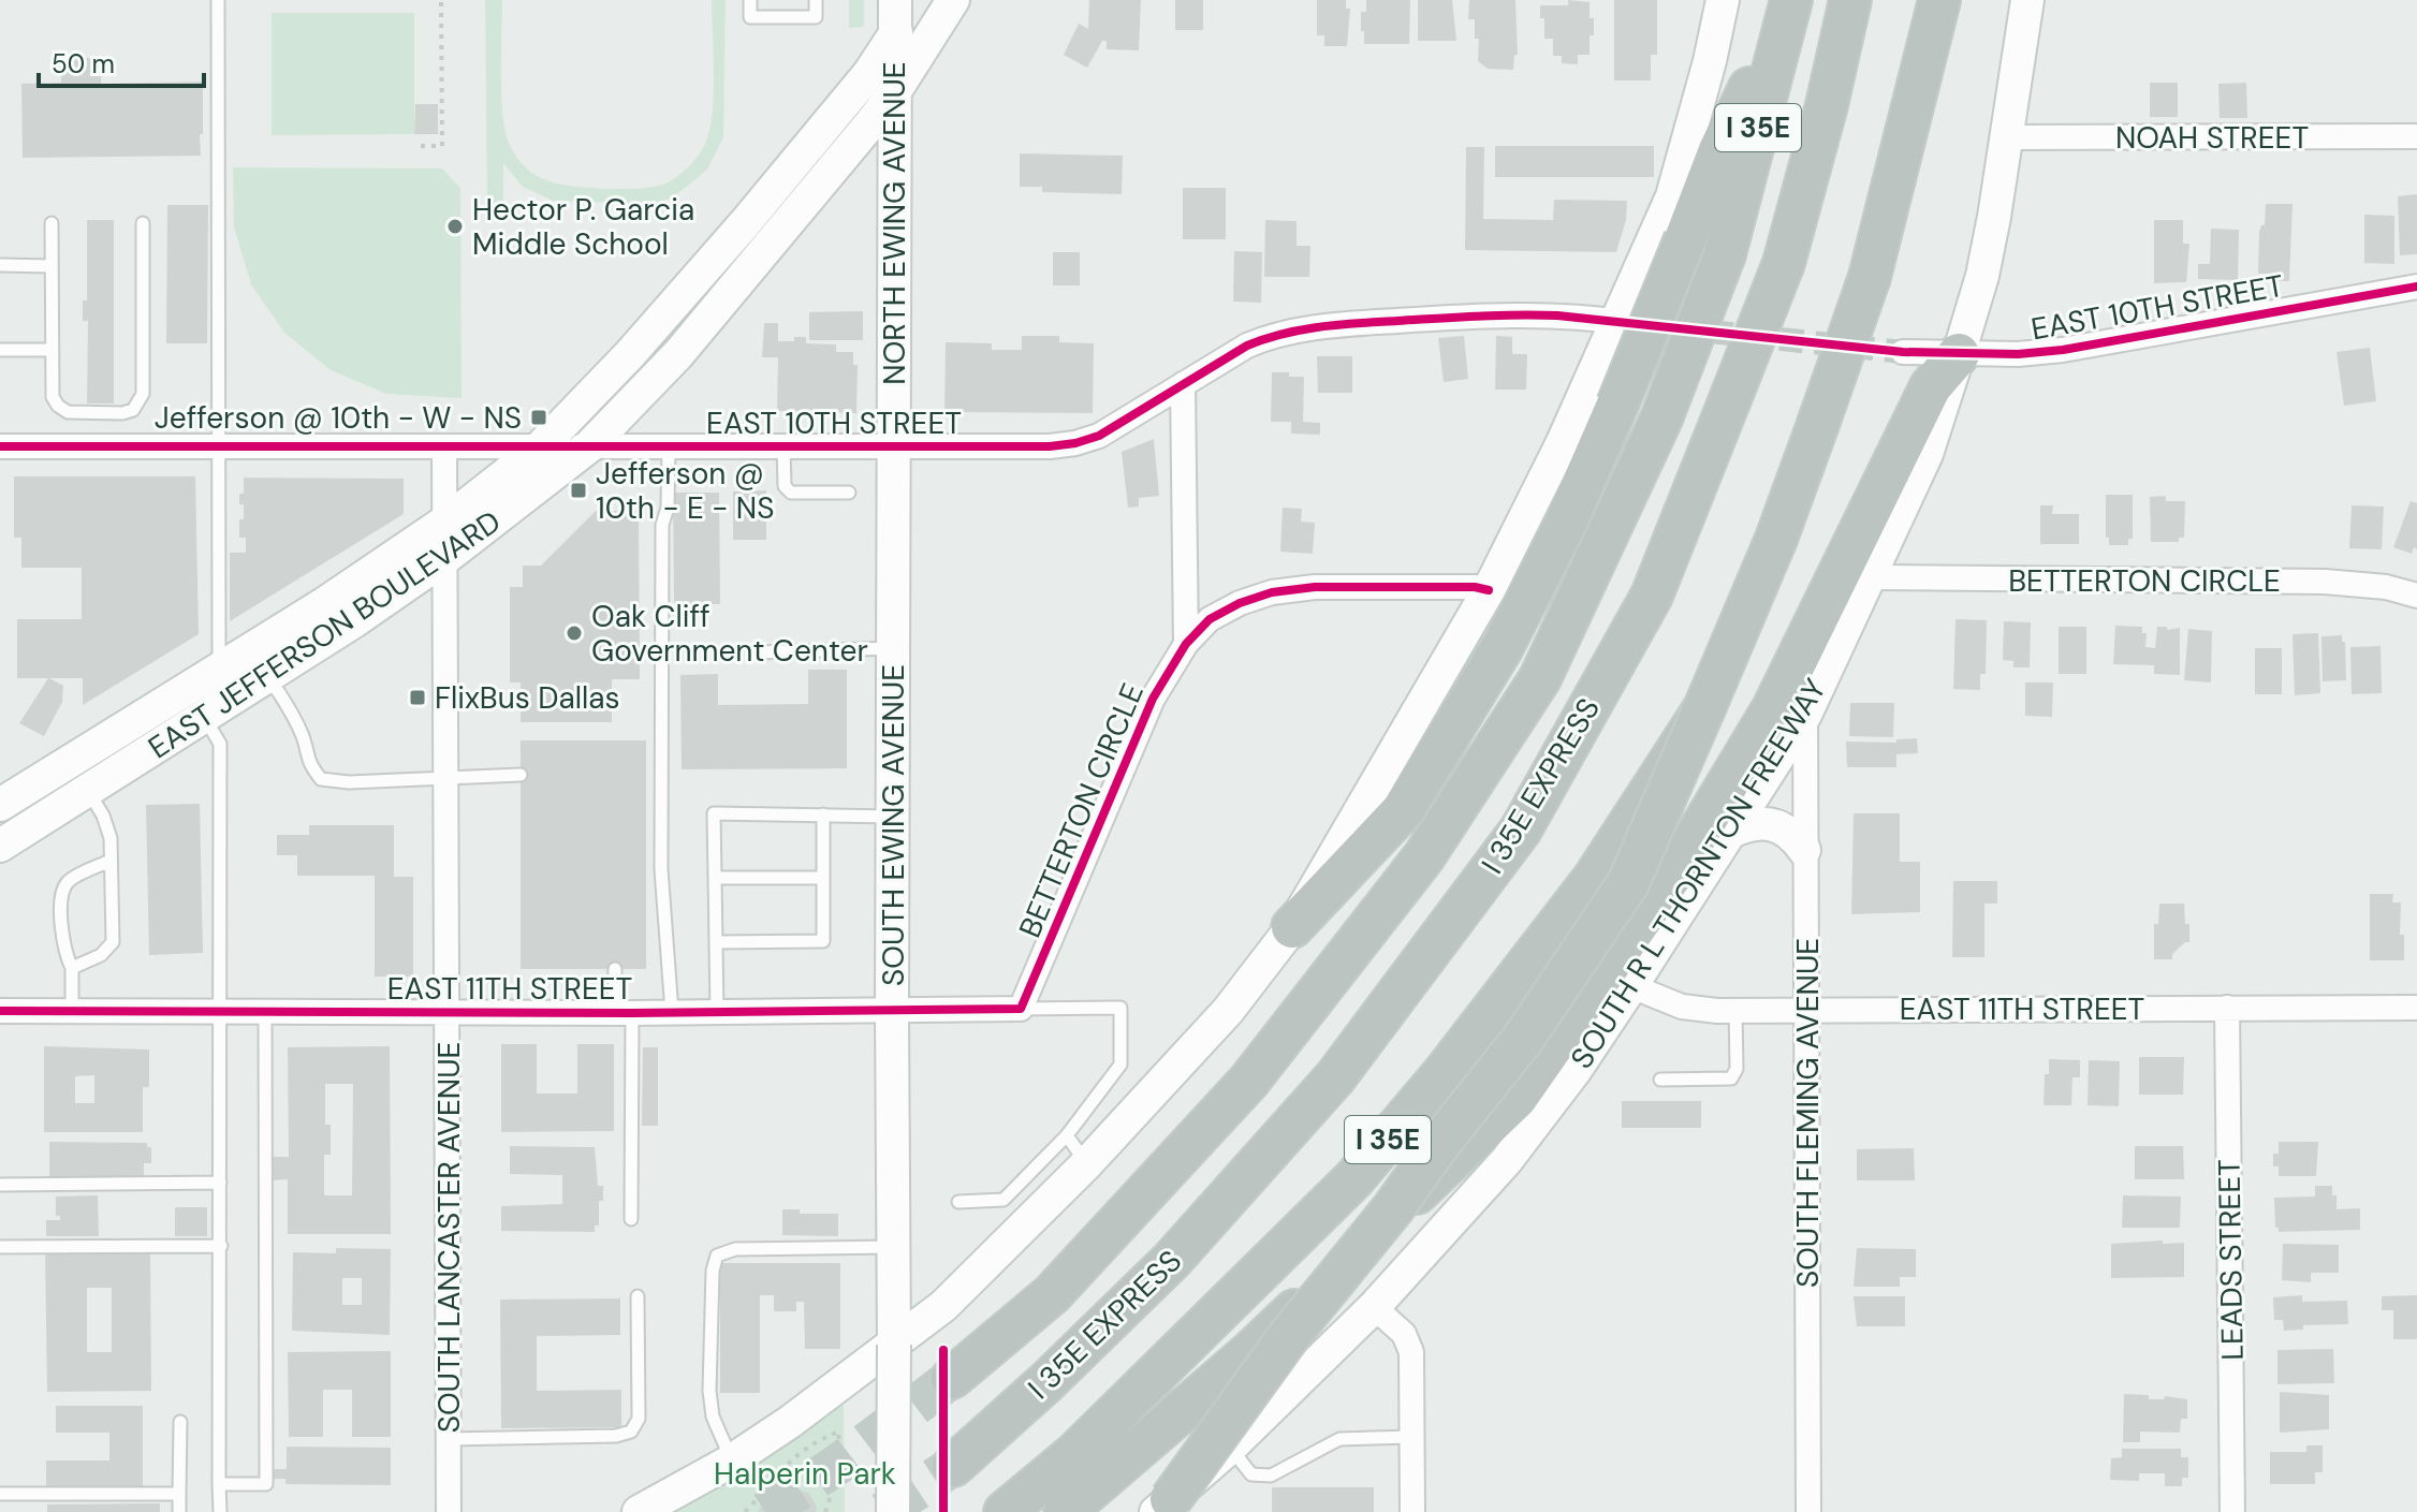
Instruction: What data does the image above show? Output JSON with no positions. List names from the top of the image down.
{
  "streets": {
    "highway": ["I 35E", "I 35E EXPRESS"],
    "main road": [
      "NORTH EWING AVENUE",
      "EAST JEFFERSON BOULEVARD",
      "SOUTH EWING AVENUE",
      "SOUTH R L THORNTON FREEWAY"
    ],
    "street": [
      "NOAH STREET",
      "EAST 10TH STREET",
      "BETTERTON CIRCLE",
      "EAST 11TH STREET",
      "SOUTH FLEMING AVENUE",
      "SOUTH LANCASTER AVENUE",
      "LEADS STREET"
    ]
  },
  "crossings": [
    ["NOAH STREET", "SOUTH R L THORNTON FREEWAY"],
    ["NORTH EWING AVENUE", "EAST 10TH STREET"],
    ["NORTH EWING AVENUE", "EAST JEFFERSON BOULEVARD"],
    ["NORTH EWING AVENUE", "SOUTH EWING AVENUE"],
    ["EAST 10TH STREET", "EAST JEFFERSON BOULEVARD"],
    ["EAST 10TH STREET", "SOUTH EWING AVENUE"],
    ["EAST 10TH STREET", "SOUTH R L THORNTON FREEWAY"],
    ["EAST 10TH STREET", "SOUTH LANCASTER AVENUE"],
    ["BETTERTON CIRCLE", "SOUTH R L THORNTON FREEWAY"],
    ["BETTERTON CIRCLE", "EAST 11TH STREET"],
    ["EAST JEFFERSON BOULEVARD", "SOUTH LANCASTER AVENUE"],
    ["SOUTH EWING AVENUE", "EAST 11TH STREET"],
    ["SOUTH R L THORNTON FREEWAY", "EAST 11TH STREET"],
    ["SOUTH R L THORNTON FREEWAY", "SOUTH FLEMING AVENUE"],
    ["EAST 11TH STREET", "SOUTH FLEMING AVENUE"],
    ["EAST 11TH STREET", "SOUTH LANCASTER AVENUE"],
    ["EAST 11TH STREET", "LEADS STREET"]
  ],
  "parks": ["Halperin Park"],
  "places": {
    "other": ["Hector P. Garcia Middle School", "Oak Cliff Government Center"],
    "transit": ["Jefferson @ 10th - W - NS", "Jefferson @ 10th - E - NS", "FlixBus Dallas"]
  },
  "scale_bar": "50 m"
}
